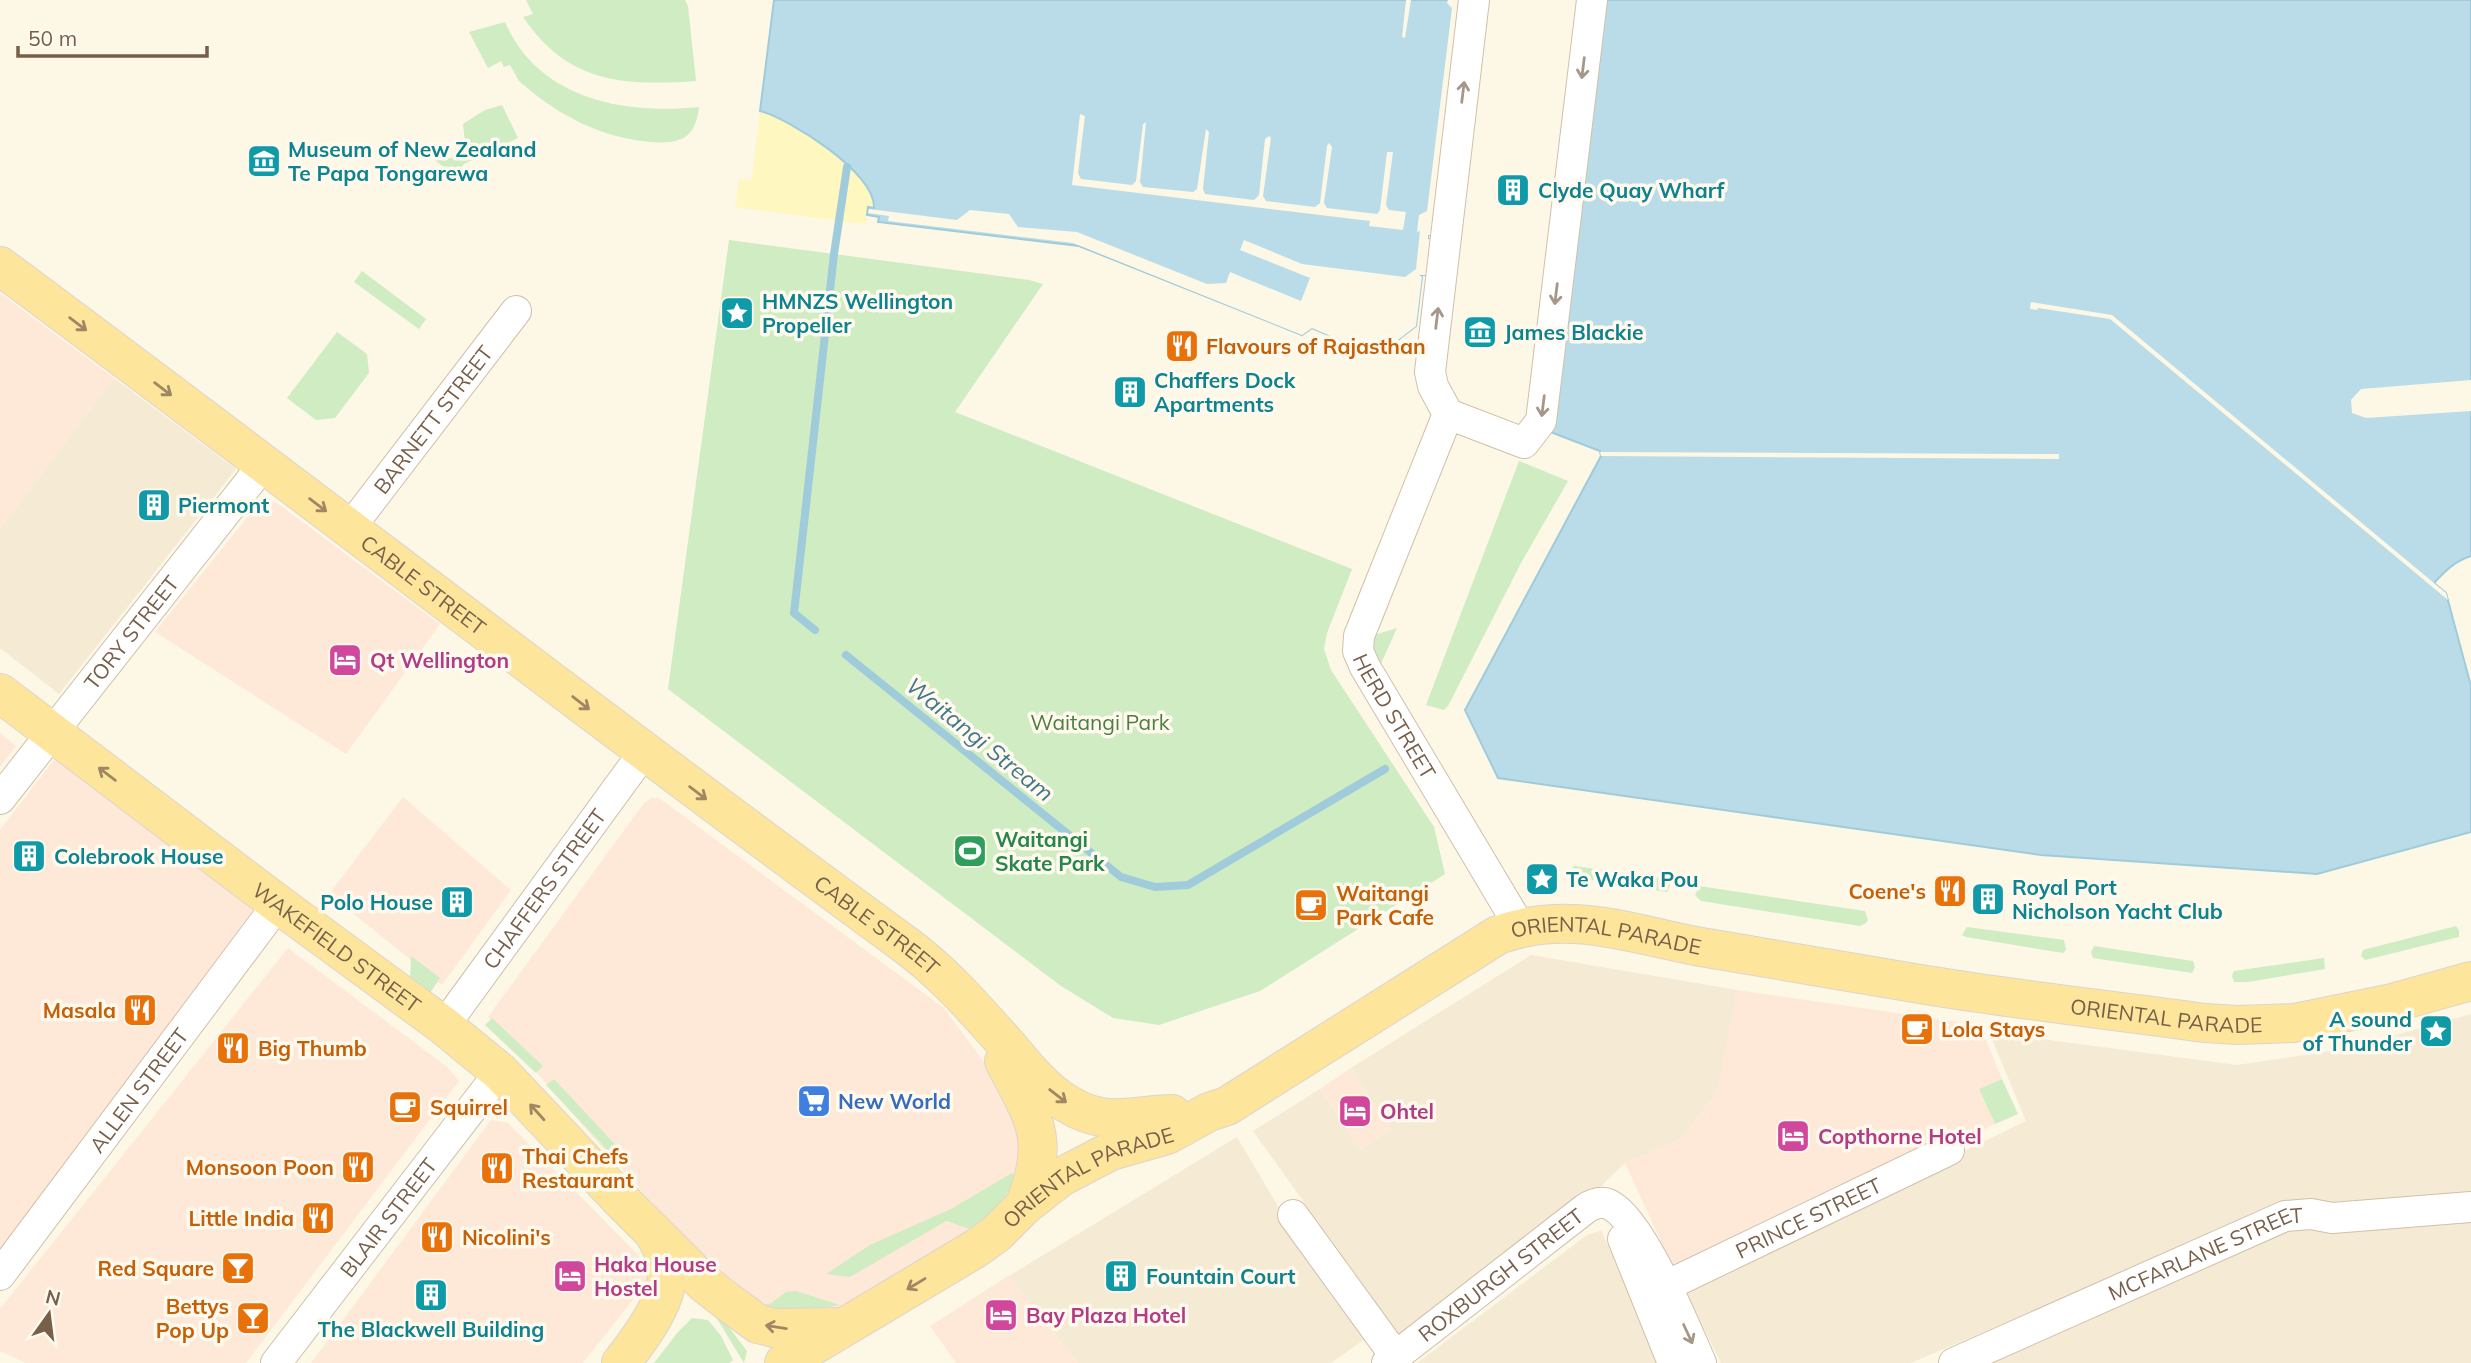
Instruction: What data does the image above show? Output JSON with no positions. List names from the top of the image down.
{
  "streets": {
    "main road": ["CABLE STREET", "ORIENTAL PARADE", "WAKEFIELD STREET"],
    "street": [
      "BARNETT STREET",
      "TORY STREET",
      "HERD STREET",
      "CHAFFERS STREET",
      "ALLEN STREET",
      "BLAIR STREET",
      "PRINCE STREET",
      "MCFARLANE STREET",
      "ROXBURGH STREET"
    ]
  },
  "crossings": [
    ["BARNETT STREET", "CABLE STREET"],
    ["CABLE STREET", "TORY STREET"],
    ["CABLE STREET", "CHAFFERS STREET"],
    ["CABLE STREET", "ORIENTAL PARADE"],
    ["TORY STREET", "WAKEFIELD STREET"],
    ["HERD STREET", "ORIENTAL PARADE"],
    ["CHAFFERS STREET", "WAKEFIELD STREET"],
    ["ORIENTAL PARADE", "WAKEFIELD STREET"],
    ["WAKEFIELD STREET", "ALLEN STREET"],
    ["WAKEFIELD STREET", "BLAIR STREET"]
  ],
  "one_way": ["CABLE STREET", "WAKEFIELD STREET"],
  "water": ["Waitangi Stream"],
  "parks": ["Waitangi Park"],
  "places": {
    "museum": ["Museum of New Zealand Te Papa Tongarewa", "James Blackie"],
    "building": [
      "Clyde Quay Wharf",
      "Chaffers Dock Apartments",
      "Piermont",
      "Colebrook House",
      "Royal Port Nicholson Yacht Club",
      "Polo House",
      "Fountain Court",
      "The Blackwell Building"
    ],
    "place": ["HMNZS Wellington Propeller", "Te Waka Pou", "A sound of Thunder"],
    "restaurant": [
      "Flavours of Rajasthan",
      "Coene's",
      "Masala",
      "Big Thumb",
      "Monsoon Poon",
      "Thai Chefs Restaurant",
      "Little India",
      "Nicolini's"
    ],
    "hotel": [
      "Qt Wellington",
      "Ohtel",
      "Copthorne Hotel",
      "Haka House Hostel",
      "Bay Plaza Hotel"
    ],
    "sports": ["Waitangi Skate Park"],
    "cafe": ["Waitangi Park Cafe", "Lola Stays", "Squirrel"],
    "supermarket": ["New World"],
    "bar": ["Red Square", "Bettys Pop Up"]
  },
  "scale_bar": "50 m",
  "north": "top"
}
